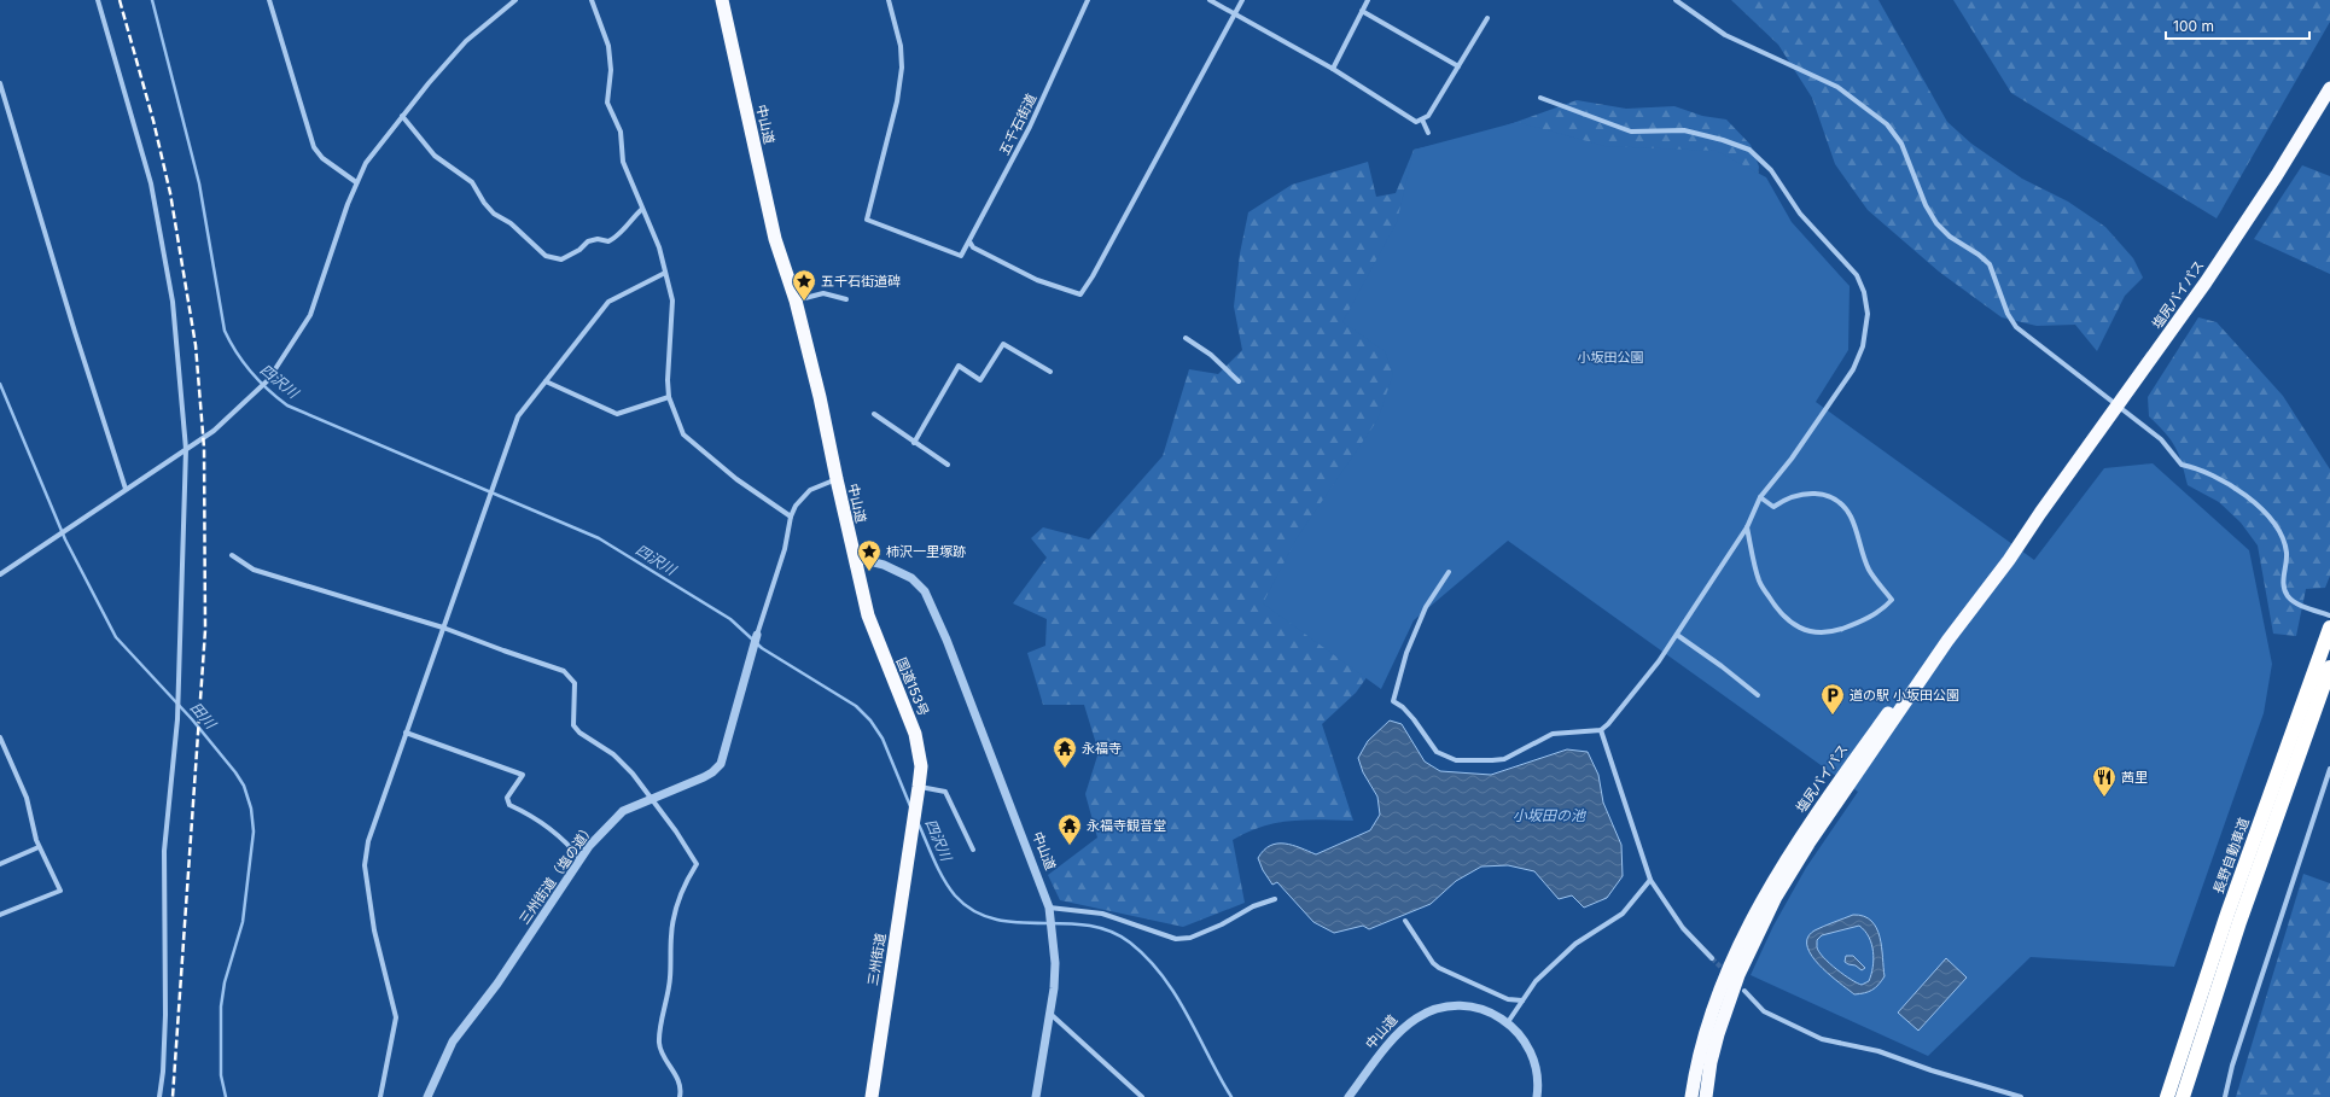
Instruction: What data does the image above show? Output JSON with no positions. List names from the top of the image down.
{
  "streets": {
    "highway": [
      "中山道",
      "塩尻バイパス",
      "国道153号",
      "長野自動車道",
      "三州街道"
    ],
    "street": ["五千石街道", "三州街道（塩の道）"]
  },
  "crossings": [
    ["中山道", "国道153号"],
    ["中山道", "三州街道（塩の道）"],
    ["国道153号", "三州街道"]
  ],
  "water": ["四沢川", "田川", "小坂田の池"],
  "parks": ["小坂田公園"],
  "places": {
    "place": ["五千石街道碑", "柿沢一里塚跡"],
    "parking": ["道の駅 小坂田公園"],
    "temple": ["永福寺", "永福寺観音堂"],
    "restaurant": ["茜里"]
  },
  "scale_bar": "100 m"
}
